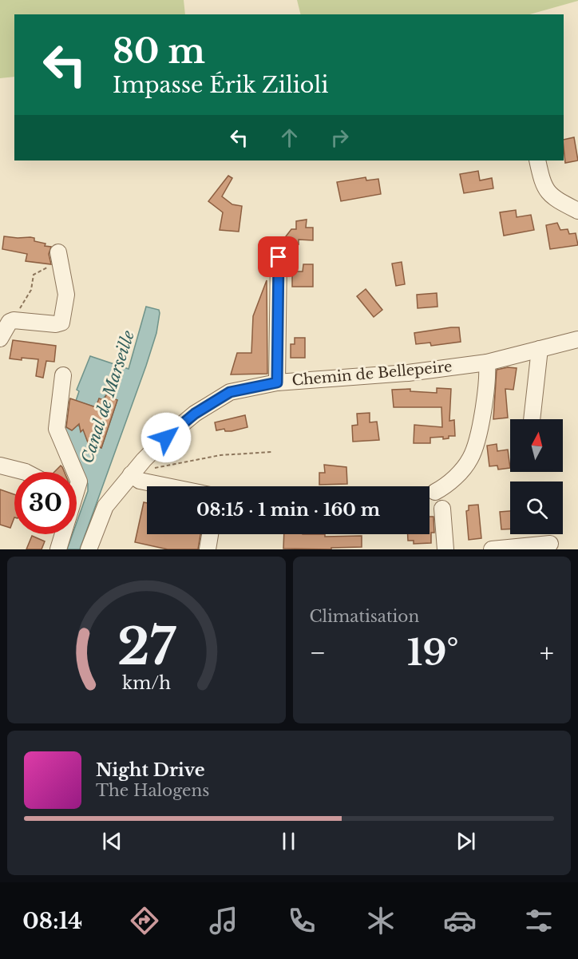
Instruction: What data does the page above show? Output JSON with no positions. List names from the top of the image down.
{
  "streets": {
    "street": ["Chemin de Bellepeire"]
  },
  "water": ["Canal de Marseille"],
  "north": "top",
  "page": {
    "turn": ["80 m", "Impasse Érik Zilioli"],
    "limit": "30",
    "trip": "08:15 · 1 min · 160 m",
    "tile": "Climatisation",
    "heat": ["−", "19°", "+"],
    "song": ["Night Drive", "The Halogens"],
    "tabs": "08:14",
    "gauge": ["27", "km/h"]
  }
}
